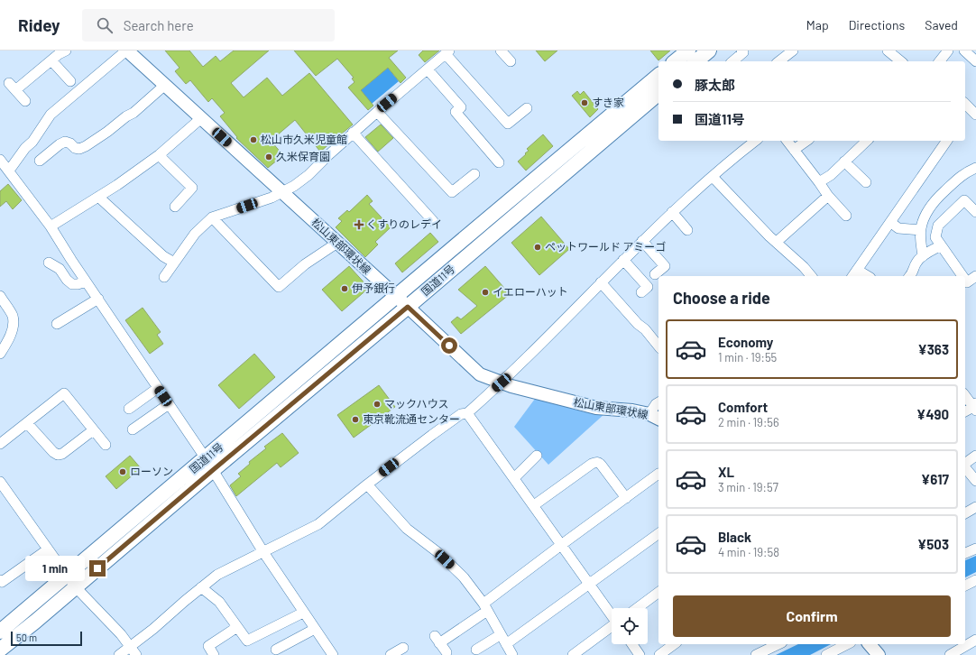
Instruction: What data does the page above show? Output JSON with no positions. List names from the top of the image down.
{
  "streets": {
    "highway": ["国道11号"],
    "main road": ["松山東部環状線"]
  },
  "crossings": [
    ["松山東部環状線", "国道11号"]
  ],
  "places": {
    "other": [
      "すき家",
      "松山市久米児童館",
      "久米保育園",
      "ペットワールド アミーゴ",
      "伊予銀行",
      "イエローハット",
      "マックハウス",
      "東京靴流通センター",
      "ローソン"
    ],
    "health": ["くすりのレデイ"]
  },
  "scale_bar": "50 m",
  "page": {
    "header": "Ridey",
    "search": "Search here",
    "nav": ["Map", "Directions", "Saved"],
    "banner": ["豚太郎", "国道11号"],
    "heading": "Choose a ride",
    "list": [
      {
        "name": "Economy",
        "note": "1 min · 19:55",
        "value": "¥363"
      },
      {
        "name": "Comfort",
        "note": "2 min · 19:56",
        "value": "¥490"
      },
      {
        "name": "XL",
        "note": "3 min · 19:57",
        "value": "¥617"
      },
      {
        "name": "Black",
        "note": "4 min · 19:58",
        "value": "¥503"
      }
    ],
    "bubble": "1 min",
    "buttons": "Confirm",
    "scale": "50 m"
  }
}
